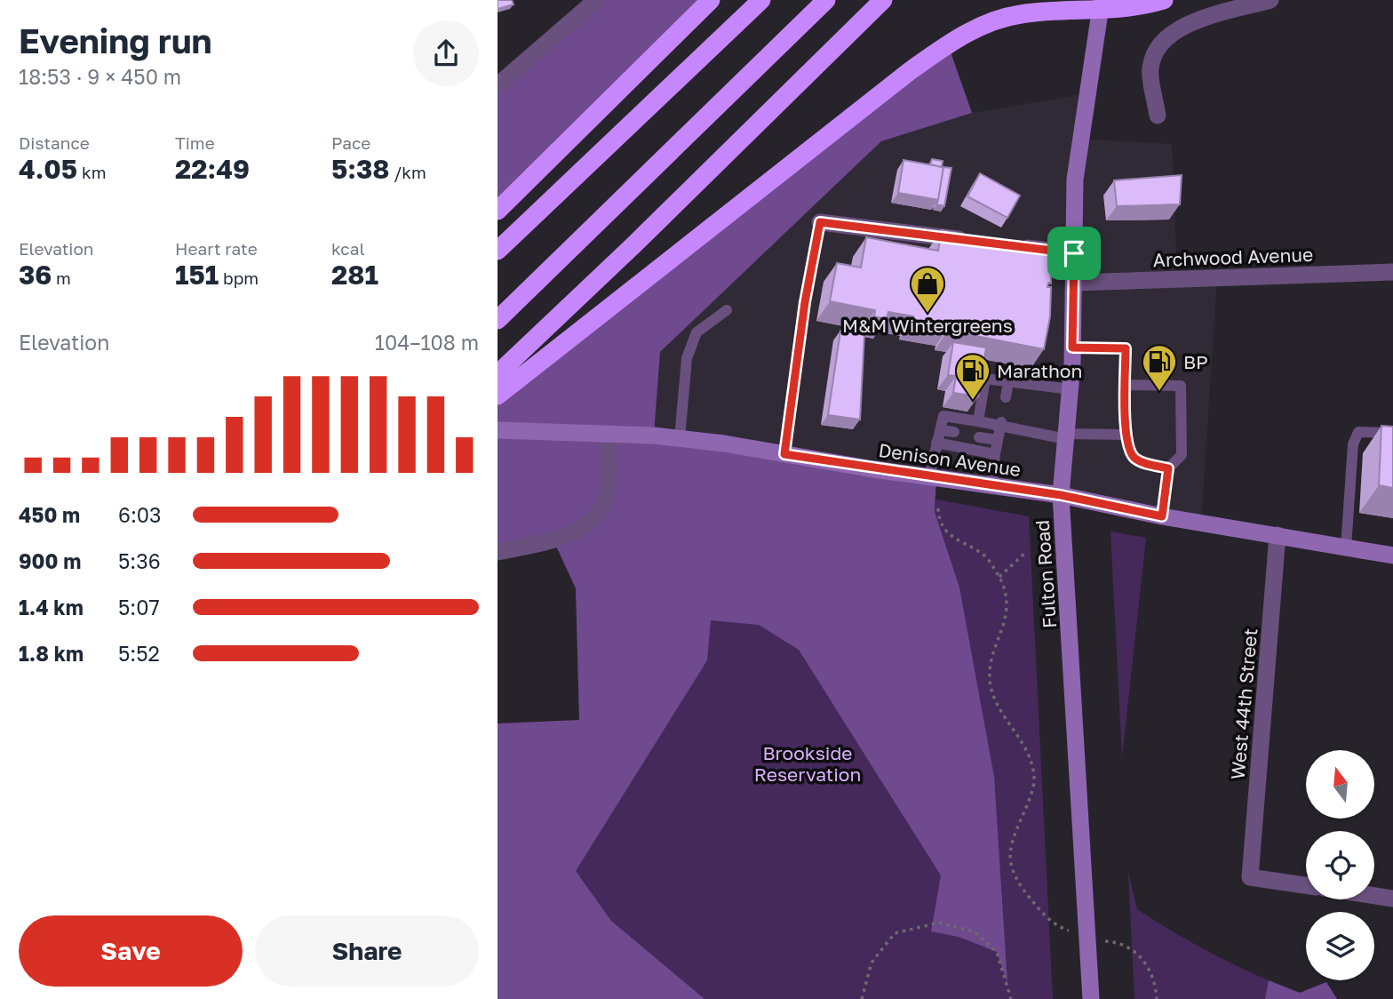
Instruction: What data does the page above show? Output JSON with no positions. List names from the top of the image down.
{
  "streets": {
    "main road": ["Denison Avenue", "Fulton Road"],
    "street": ["Archwood Avenue", "West 44th Street"]
  },
  "crossings": [
    ["Archwood Avenue", "Fulton Road"],
    ["Denison Avenue", "Fulton Road"],
    ["Denison Avenue", "West 44th Street"]
  ],
  "parks": ["Brookside Reservation"],
  "places": {
    "shop": ["M&M Wintergreens"],
    "fuel station": ["BP", "Marathon"]
  },
  "north": "top",
  "page": {
    "heading": ["Evening run", "18:53 · 9 × 450 m"],
    "stats": [
      ["Distance", "4.05 km"],
      ["Time", "22:49"],
      ["Pace", "5:38 /km"],
      ["Elevation", "36 m"],
      ["Heart rate", "151 bpm"],
      ["kcal", "281"]
    ],
    "chart": ["Elevation", "104–108 m"],
    "list": [
      {
        "name": "450 m",
        "note": "6:03"
      },
      {
        "name": "900 m",
        "note": "5:36"
      },
      {
        "name": "1.4 km",
        "note": "5:07"
      },
      {
        "name": "1.8 km",
        "note": "5:52"
      }
    ],
    "buttons": ["Save", "Share"]
  }
}
